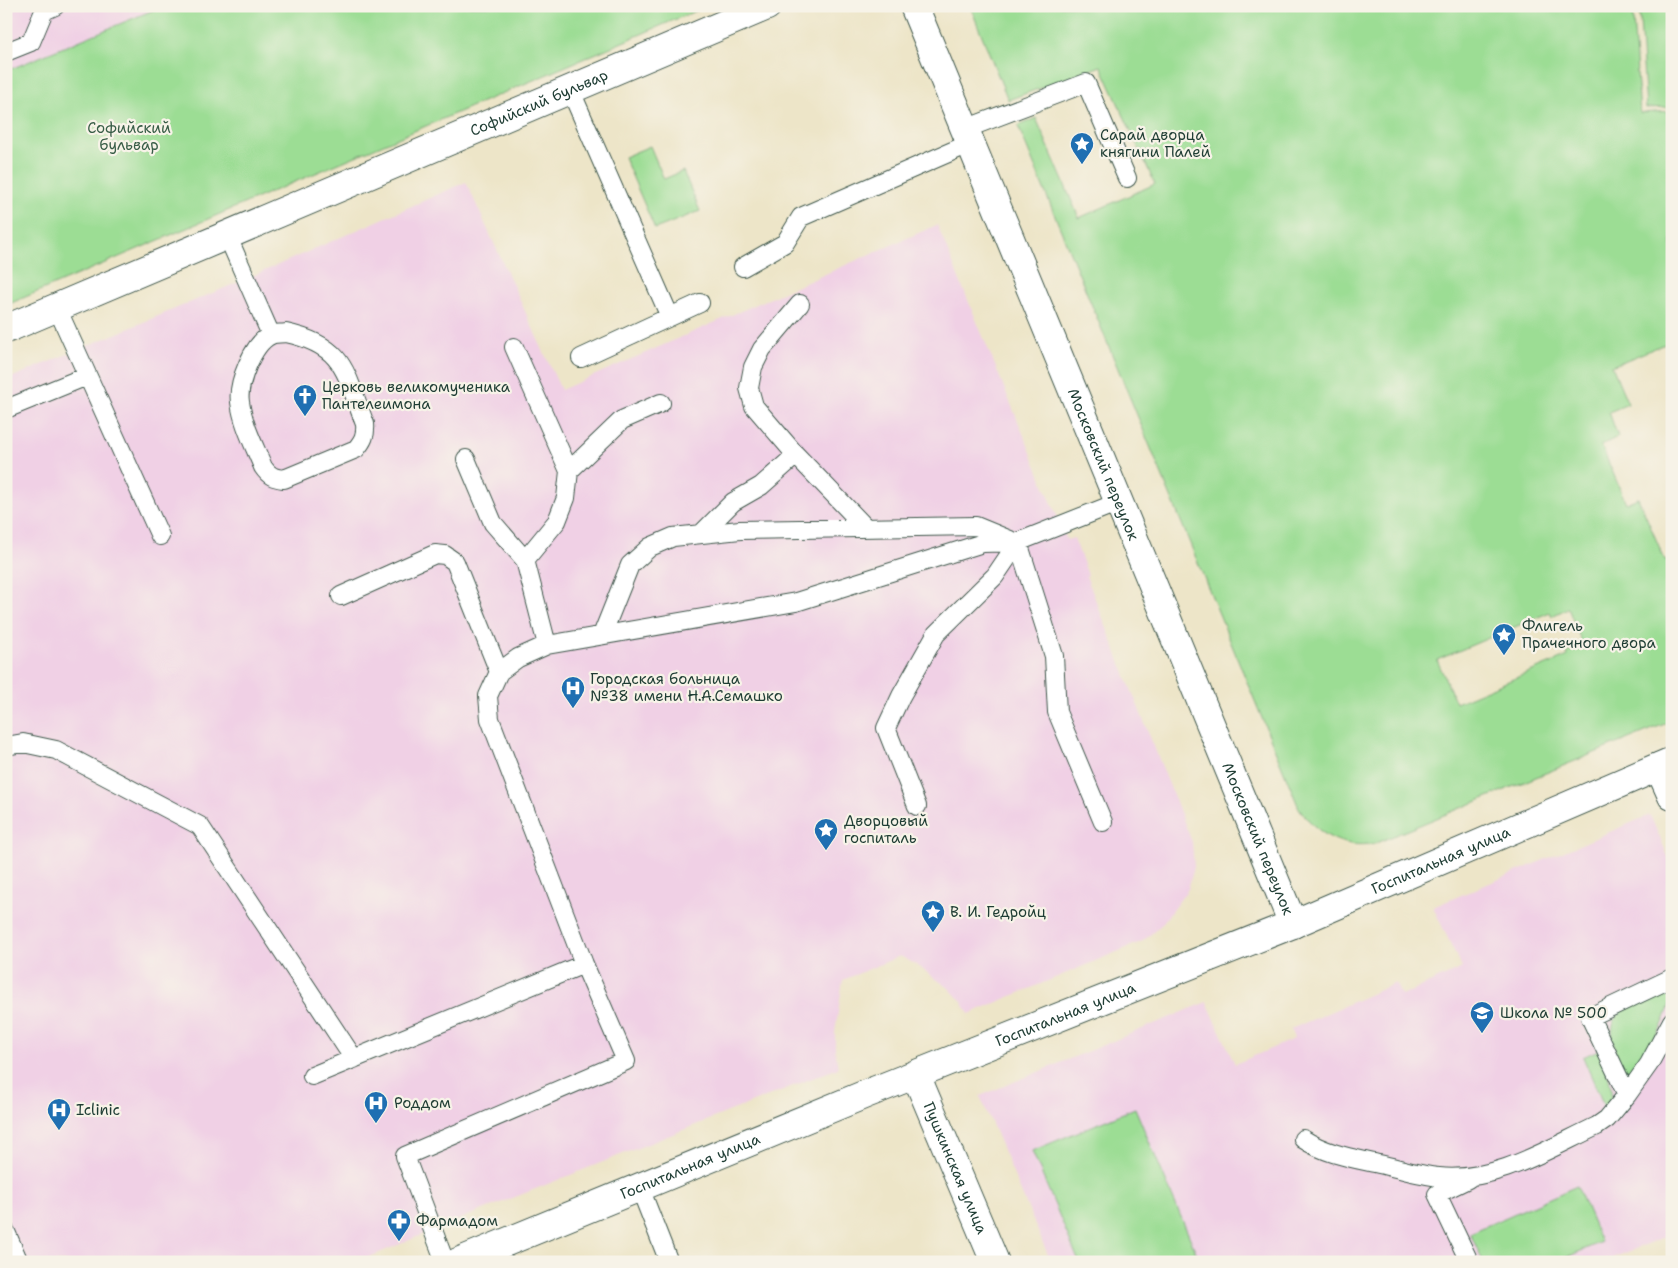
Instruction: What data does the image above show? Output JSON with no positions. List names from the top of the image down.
{
  "streets": {
    "main road": [
      "Софийский бульвар",
      "Московский переулок",
      "Госпитальная улица",
      "Пушкинская улица"
    ]
  },
  "crossings": [
    ["Московский переулок", "Госпитальная улица"],
    ["Госпитальная улица", "Пушкинская улица"]
  ],
  "parks": ["Софийский бульвар"],
  "places": {
    "place": [
      "Сарай дворца княгини Палей",
      "Флигель Прачечного двора",
      "Дворцовый госпиталь",
      "В. И. Гедройц"
    ],
    "church": ["Церковь великомученика Пантелеимона"],
    "hospital": ["Городская больница №38 имени Н.А.Семашко", "Роддом", "Iclinic"],
    "school or university": ["Школа № 500"],
    "pharmacy": ["Фармадом"]
  }
}
